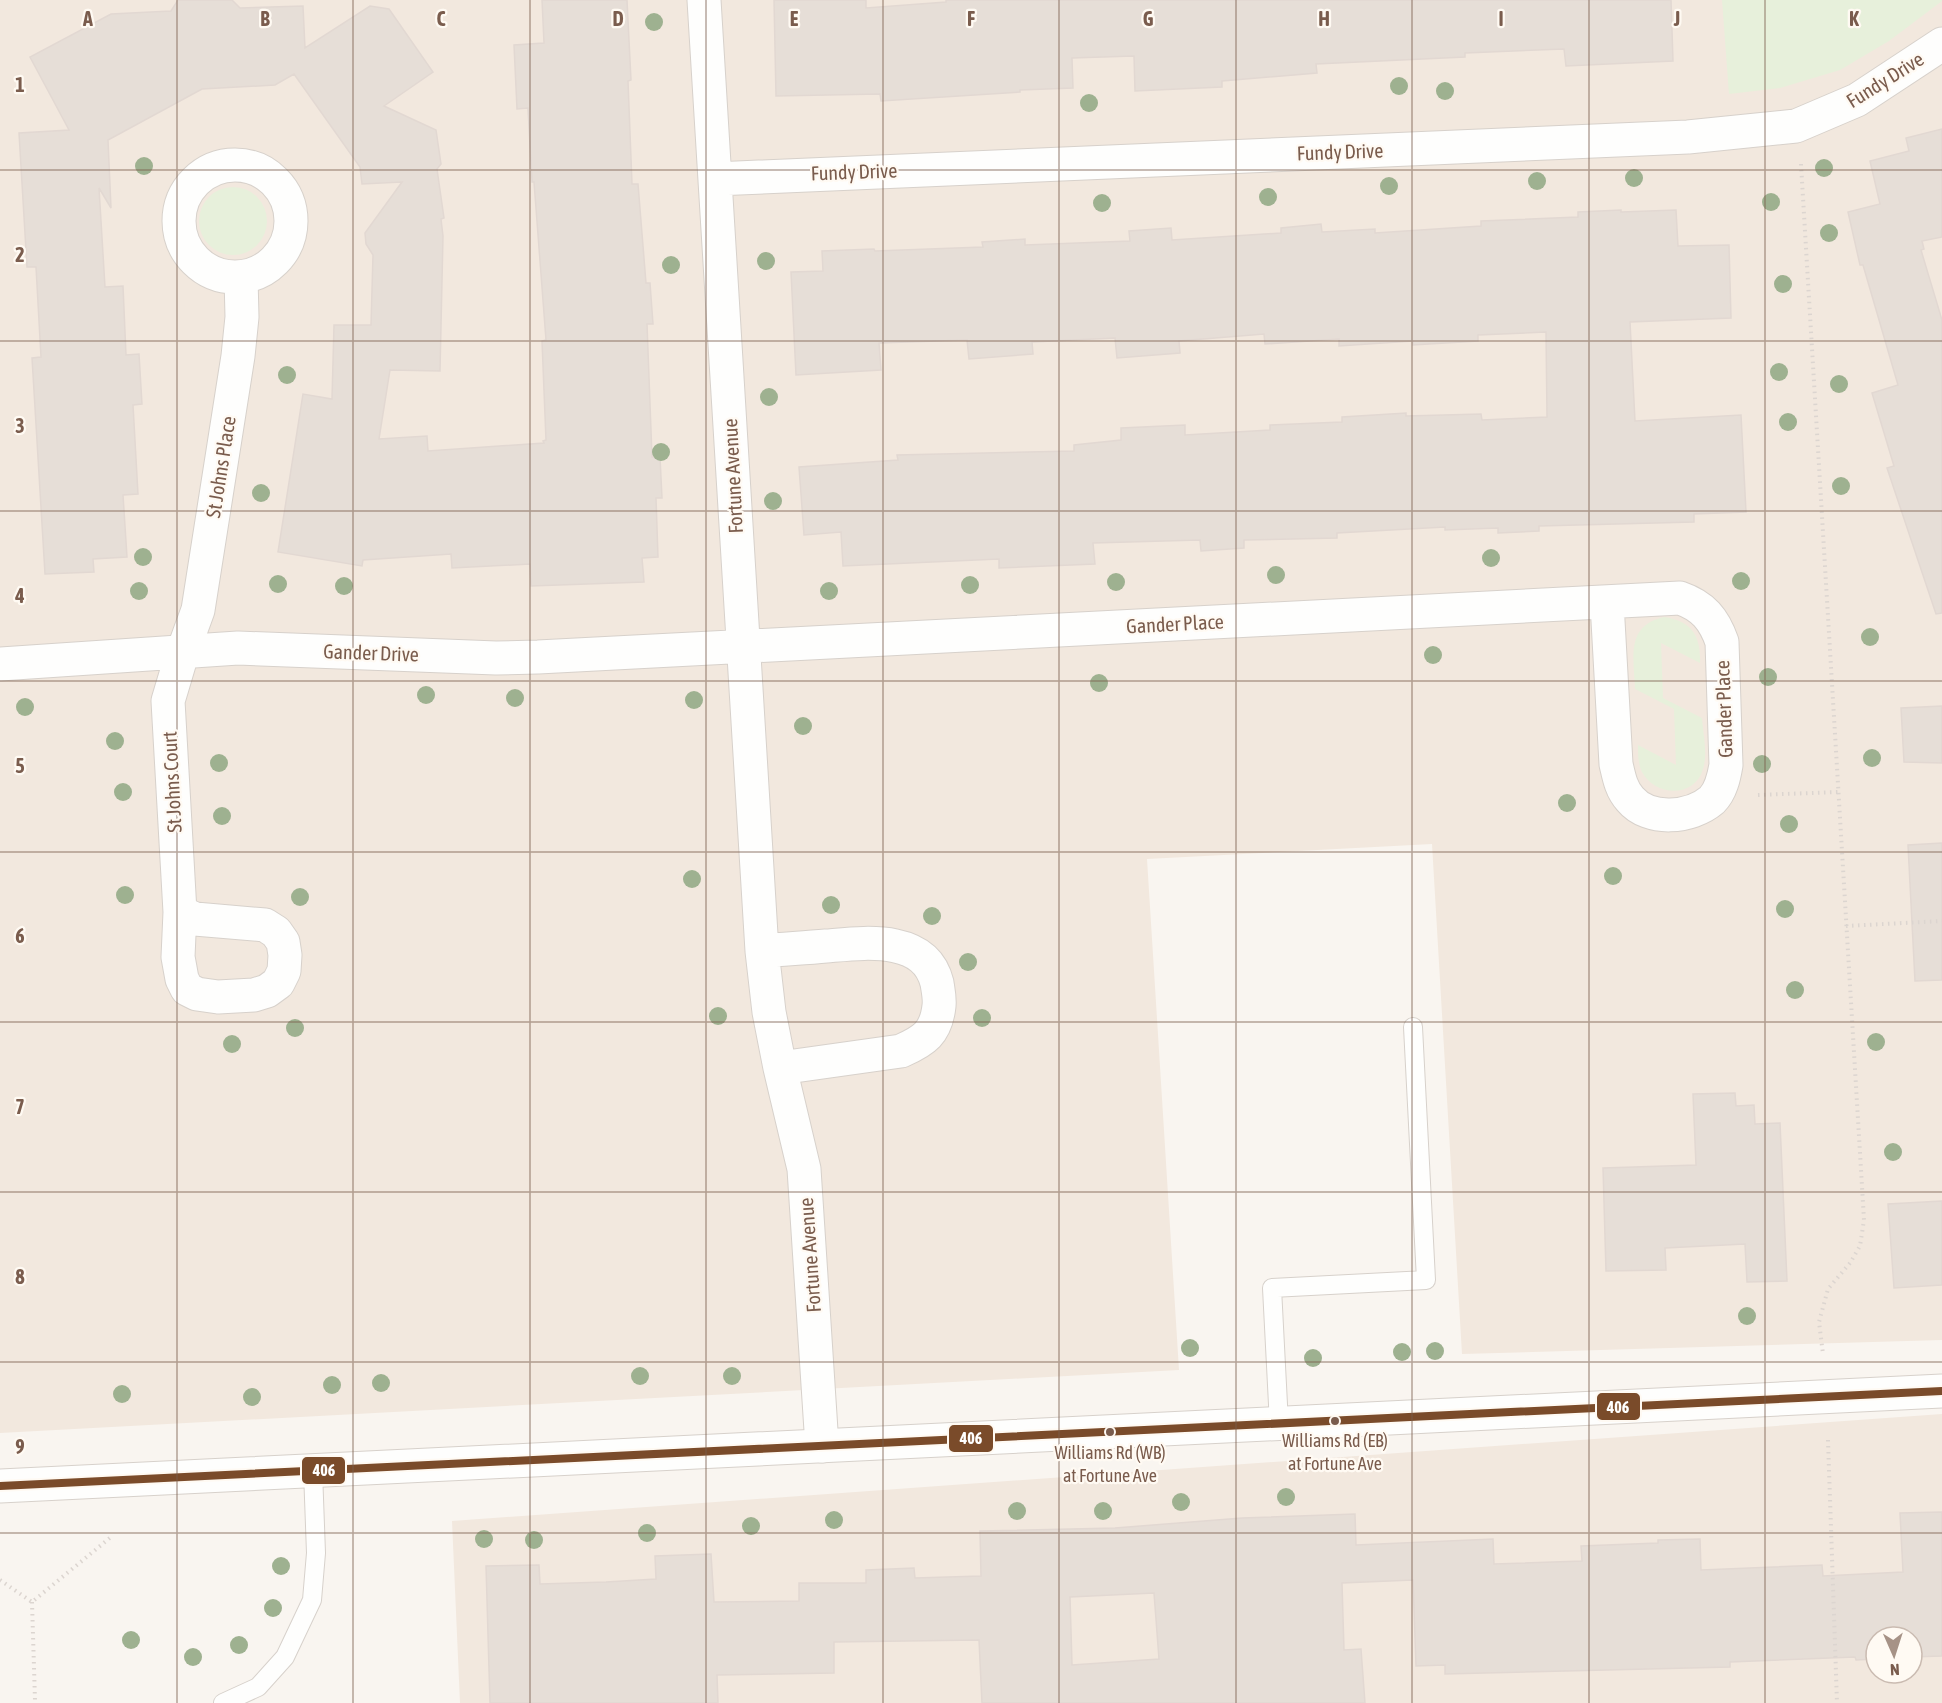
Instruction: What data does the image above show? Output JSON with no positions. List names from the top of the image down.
{
  "streets": {
    "street": [
      "Fundy Drive",
      "St Johns Place",
      "Fortune Avenue",
      "Gander Place",
      "Gander Drive",
      "St Johns Court"
    ]
  },
  "crossings": [
    ["Fundy Drive", "Fortune Avenue"],
    ["St Johns Place", "Gander Drive"],
    ["St Johns Place", "St Johns Court"],
    ["Fortune Avenue", "Gander Place"],
    ["Fortune Avenue", "Gander Drive"],
    ["Gander Place", "Gander Drive"],
    ["Gander Drive", "St Johns Court"]
  ],
  "places": ["Williams Rd (EB) at Fortune Ave", "Williams Rd (WB) at Fortune Ave"],
  "lines": ["transit line 406"],
  "north": "bottom",
  "grid": {
    "columns": [
      "A",
      "B",
      "C",
      "D",
      "E",
      "F",
      "G",
      "H",
      "I",
      "J",
      "K"
    ],
    "rows": [
      "1",
      "2",
      "3",
      "4",
      "5",
      "6",
      "7",
      "8",
      "9"
    ]
  }
}
